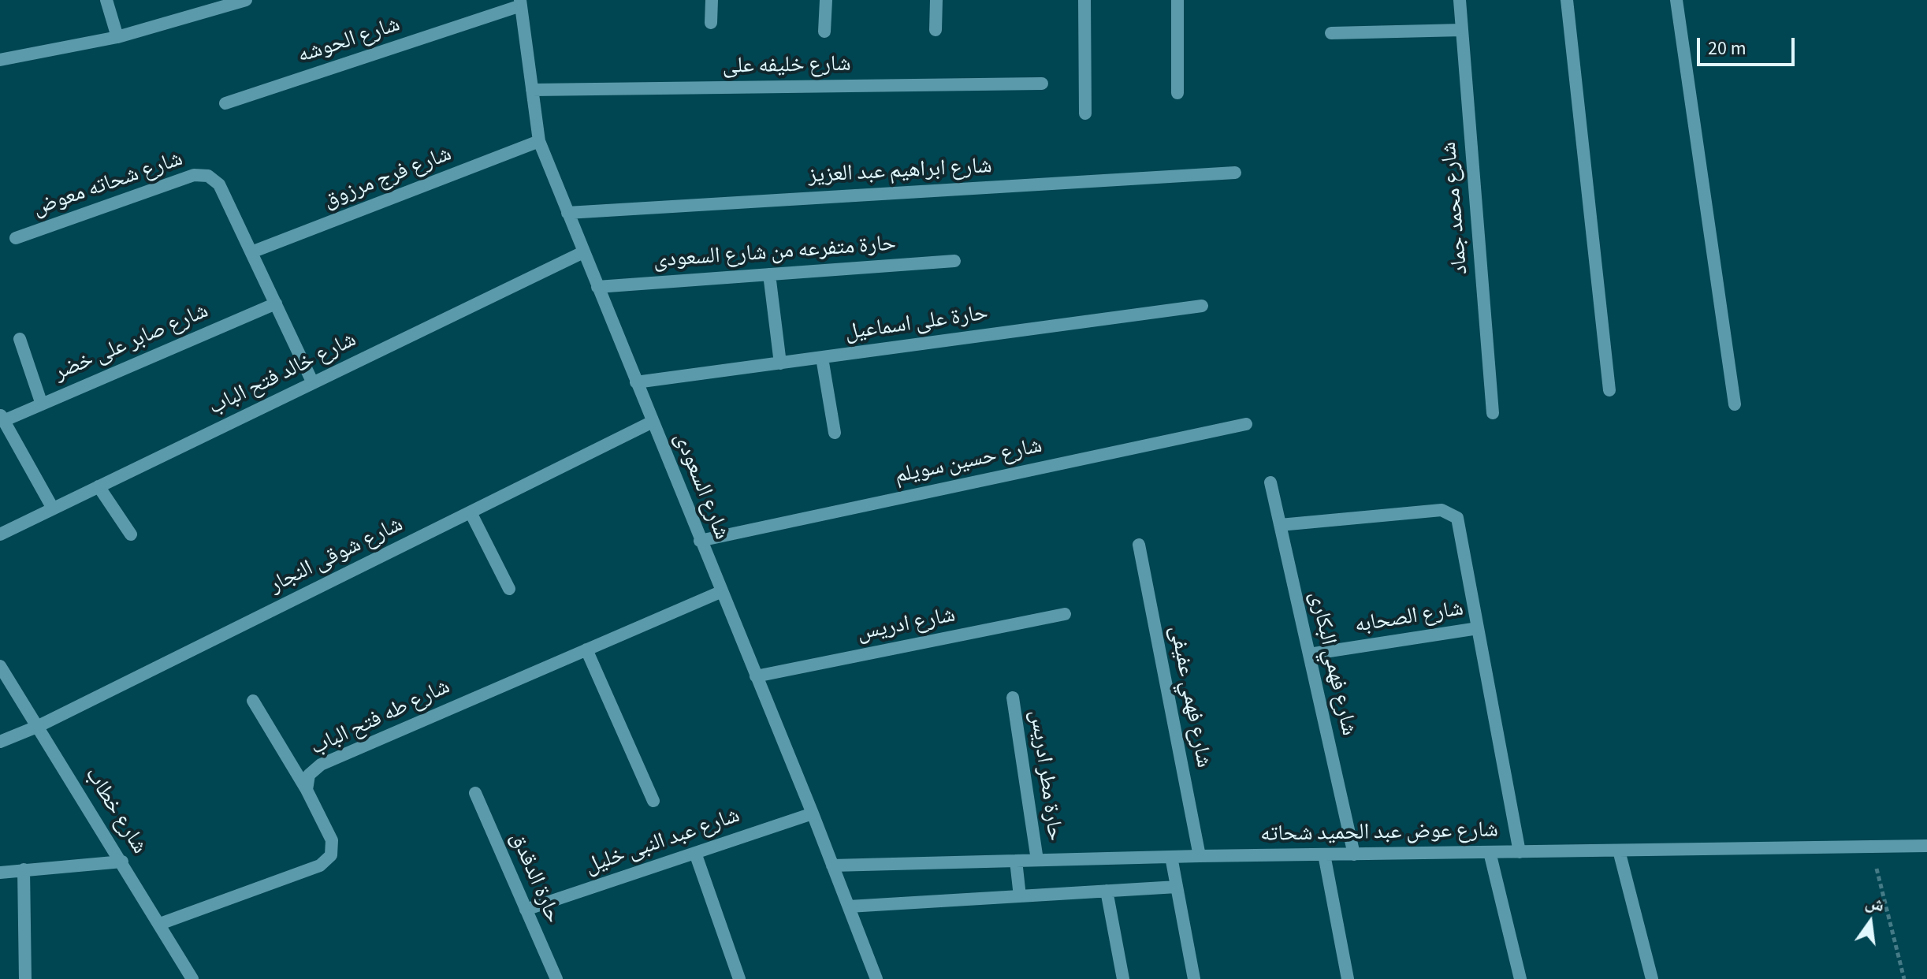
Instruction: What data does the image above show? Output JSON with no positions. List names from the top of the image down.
{
  "streets": {
    "street": [
      "شارع الحوشه",
      "شارع خليفه على",
      "شارع ابراهيم عبد العزيز",
      "شارع فرج مرزوق",
      "شارع شحاته معوض",
      "شارع محمد جماد",
      "حارة متفرعه من شارع السعودى",
      "حارة على اسماعيل",
      "شارع صابر على خضر",
      "شارع خالد فتح الباب",
      "شارع حسين سويلم",
      "شارع السعودى",
      "شارع شوقى النجار",
      "شارع الصحابه",
      "شارع ادريس",
      "شارع فهمي البكارى",
      "شارع فهمي عفيفى",
      "شارع طه فتح الباب",
      "حارة مطر ادريس",
      "شارع خطاب",
      "شارع عوض عبد الحميد شحاته",
      "شارع عبد النبى خليل",
      "حارة الدقدق"
    ]
  },
  "crossings": [
    ["شارع الحوشه", "شارع السعودى"],
    ["شارع خليفه على", "شارع السعودى"],
    ["شارع ابراهيم عبد العزيز", "شارع السعودى"],
    ["شارع فرج مرزوق", "شارع شحاته معوض"],
    ["شارع فرج مرزوق", "شارع السعودى"],
    ["شارع شحاته معوض", "شارع صابر على خضر"],
    ["شارع شحاته معوض", "شارع خالد فتح الباب"],
    ["حارة متفرعه من شارع السعودى", "شارع السعودى"],
    ["حارة على اسماعيل", "شارع السعودى"],
    ["شارع خالد فتح الباب", "شارع السعودى"],
    ["شارع حسين سويلم", "شارع السعودى"],
    ["شارع السعودى", "شارع شوقى النجار"],
    ["شارع السعودى", "شارع ادريس"],
    ["شارع السعودى", "شارع طه فتح الباب"],
    ["شارع السعودى", "شارع عوض عبد الحميد شحاته"],
    ["شارع السعودى", "شارع عبد النبى خليل"],
    ["شارع شوقى النجار", "شارع خطاب"],
    ["شارع الصحابه", "شارع فهمي البكارى"],
    ["شارع فهمي البكارى", "شارع عوض عبد الحميد شحاته"],
    ["شارع فهمي عفيفى", "شارع عوض عبد الحميد شحاته"],
    ["شارع طه فتح الباب", "شارع خطاب"],
    ["حارة مطر ادريس", "شارع عوض عبد الحميد شحاته"],
    ["شارع عبد النبى خليل", "حارة الدقدق"]
  ],
  "scale_bar": "20 m",
  "north": "top"
}
